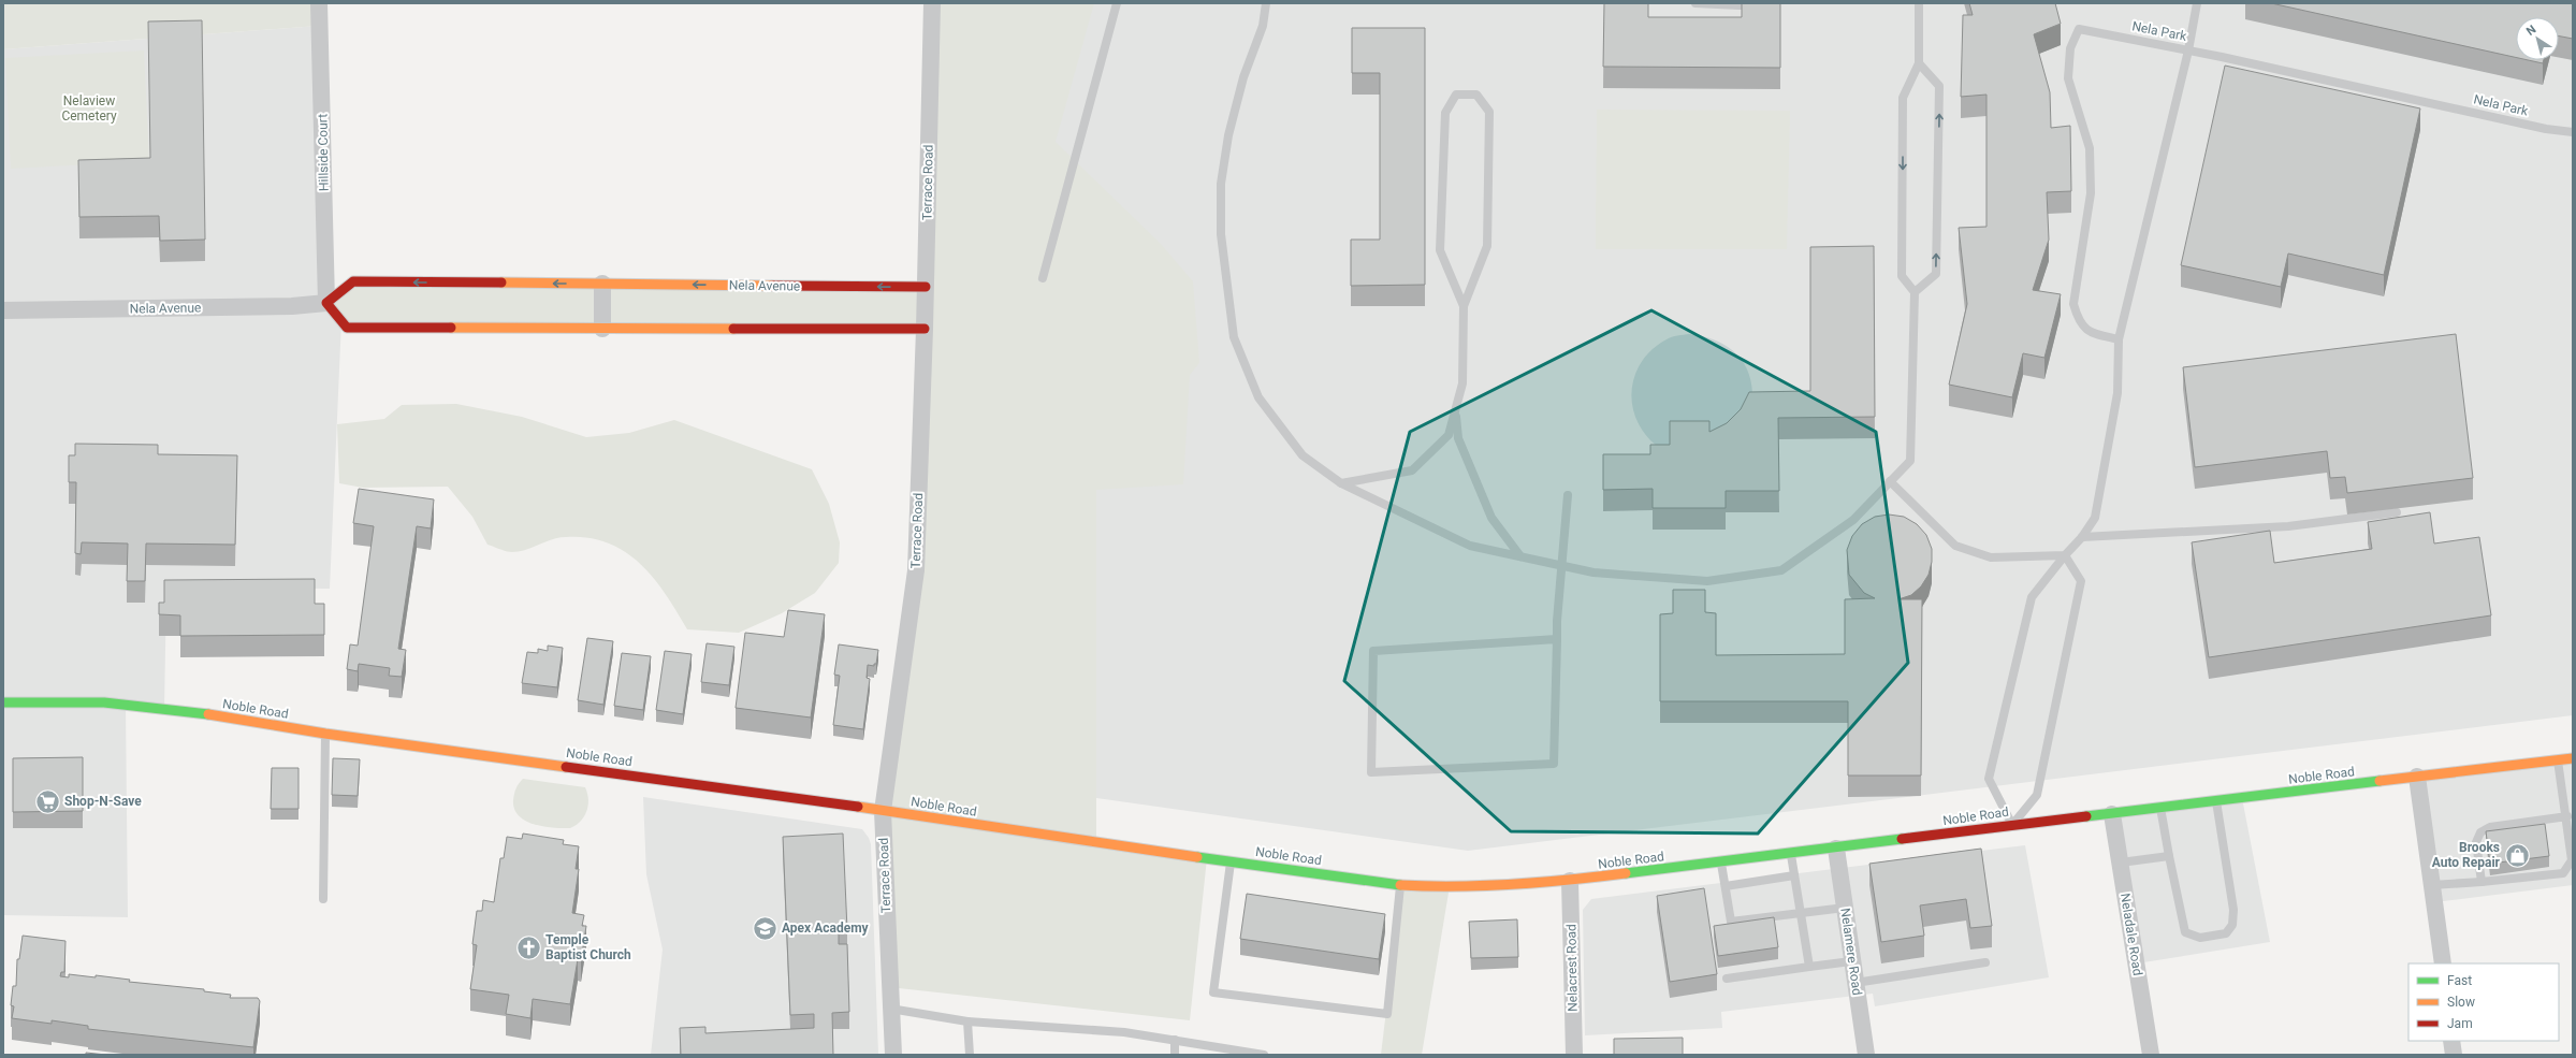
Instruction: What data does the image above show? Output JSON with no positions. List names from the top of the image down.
{
  "streets": {
    "main road": ["Nela Avenue", "Noble Road"],
    "street": [
      "Hillside Court",
      "Terrace Road",
      "Neladale Road",
      "Nelamere Road",
      "Nelacrest Road"
    ],
    "lane": ["Nela Park"]
  },
  "crossings": [
    ["Hillside Court", "Nela Avenue"],
    ["Terrace Road", "Nela Avenue"],
    ["Terrace Road", "Noble Road"],
    ["Noble Road", "Neladale Road"],
    ["Noble Road", "Nelamere Road"],
    ["Noble Road", "Nelacrest Road"]
  ],
  "parks": ["Nelaview Cemetery"],
  "places": {
    "supermarket": ["Shop-N-Save"],
    "shop": ["Brooks Auto Repair"],
    "school or university": ["Apex Academy"],
    "church": ["Temple Baptist Church"]
  },
  "legend": ["Fast", "Slow", "Jam"],
  "north": "top left"
}
